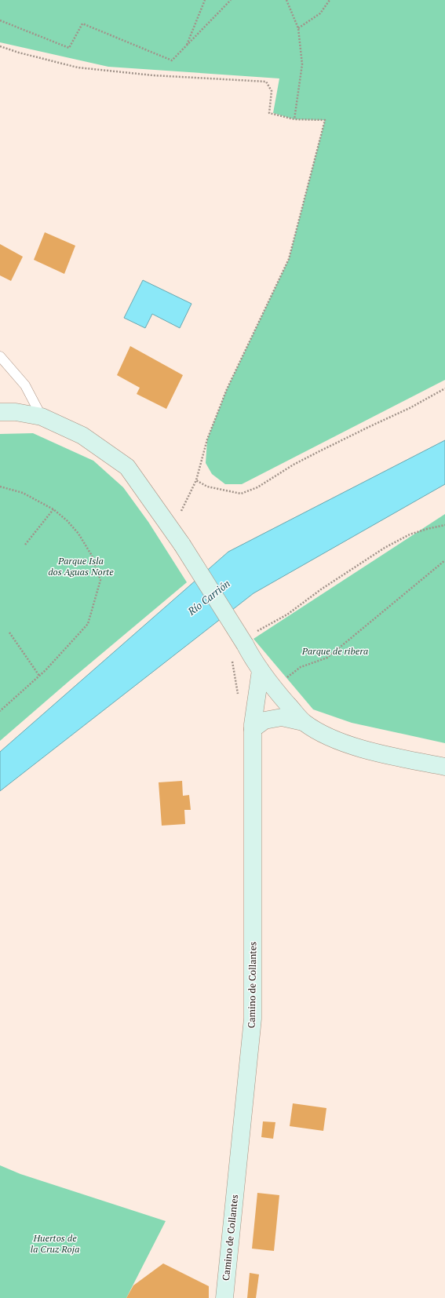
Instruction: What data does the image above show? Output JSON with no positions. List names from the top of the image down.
{
  "streets": {
    "street": ["Camino de Collantes"]
  },
  "water": ["Río Carrión"],
  "parks": ["Parque Isla dos Aguas Norte", "Parque de ribera", "Huertos de la Cruz Roja"]
}
